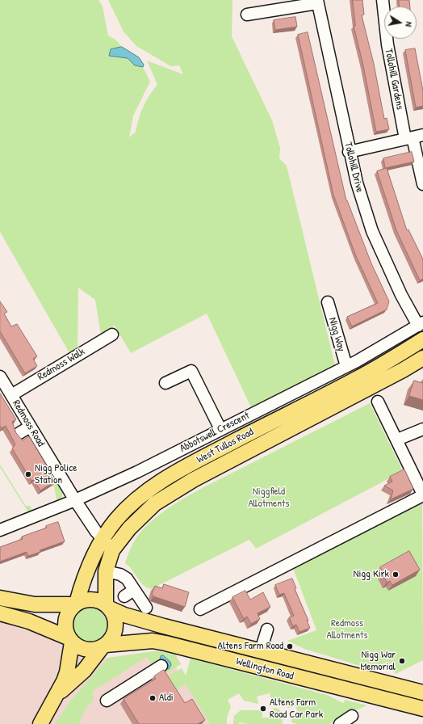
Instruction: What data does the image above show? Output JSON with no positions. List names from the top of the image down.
{
  "streets": {
    "main road": ["West Tullos Road", "Wellington Road"],
    "street": [
      "Tollohill Gardens",
      "Tollohill Drive",
      "Nigg Way",
      "Redmoss Walk",
      "Redmoss Road",
      "Abbotswell Crescent"
    ]
  },
  "crossings": [
    ["Tollohill Drive", "Abbotswell Crescent"],
    ["Nigg Way", "Abbotswell Crescent"],
    ["Redmoss Walk", "Redmoss Road"],
    ["Redmoss Road", "Abbotswell Crescent"],
    ["Redmoss Road", "West Tullos Road"],
    ["West Tullos Road", "Wellington Road"]
  ],
  "parks": ["Niggfield Allotments", "Redmoss Allotments"],
  "places": [
    "Nigg Police Station",
    "Nigg Kirk",
    "Altens Farm Road",
    "Nigg War Memorial",
    "Aldi",
    "Altens Farm Road Car Park"
  ],
  "north": "right"
}
